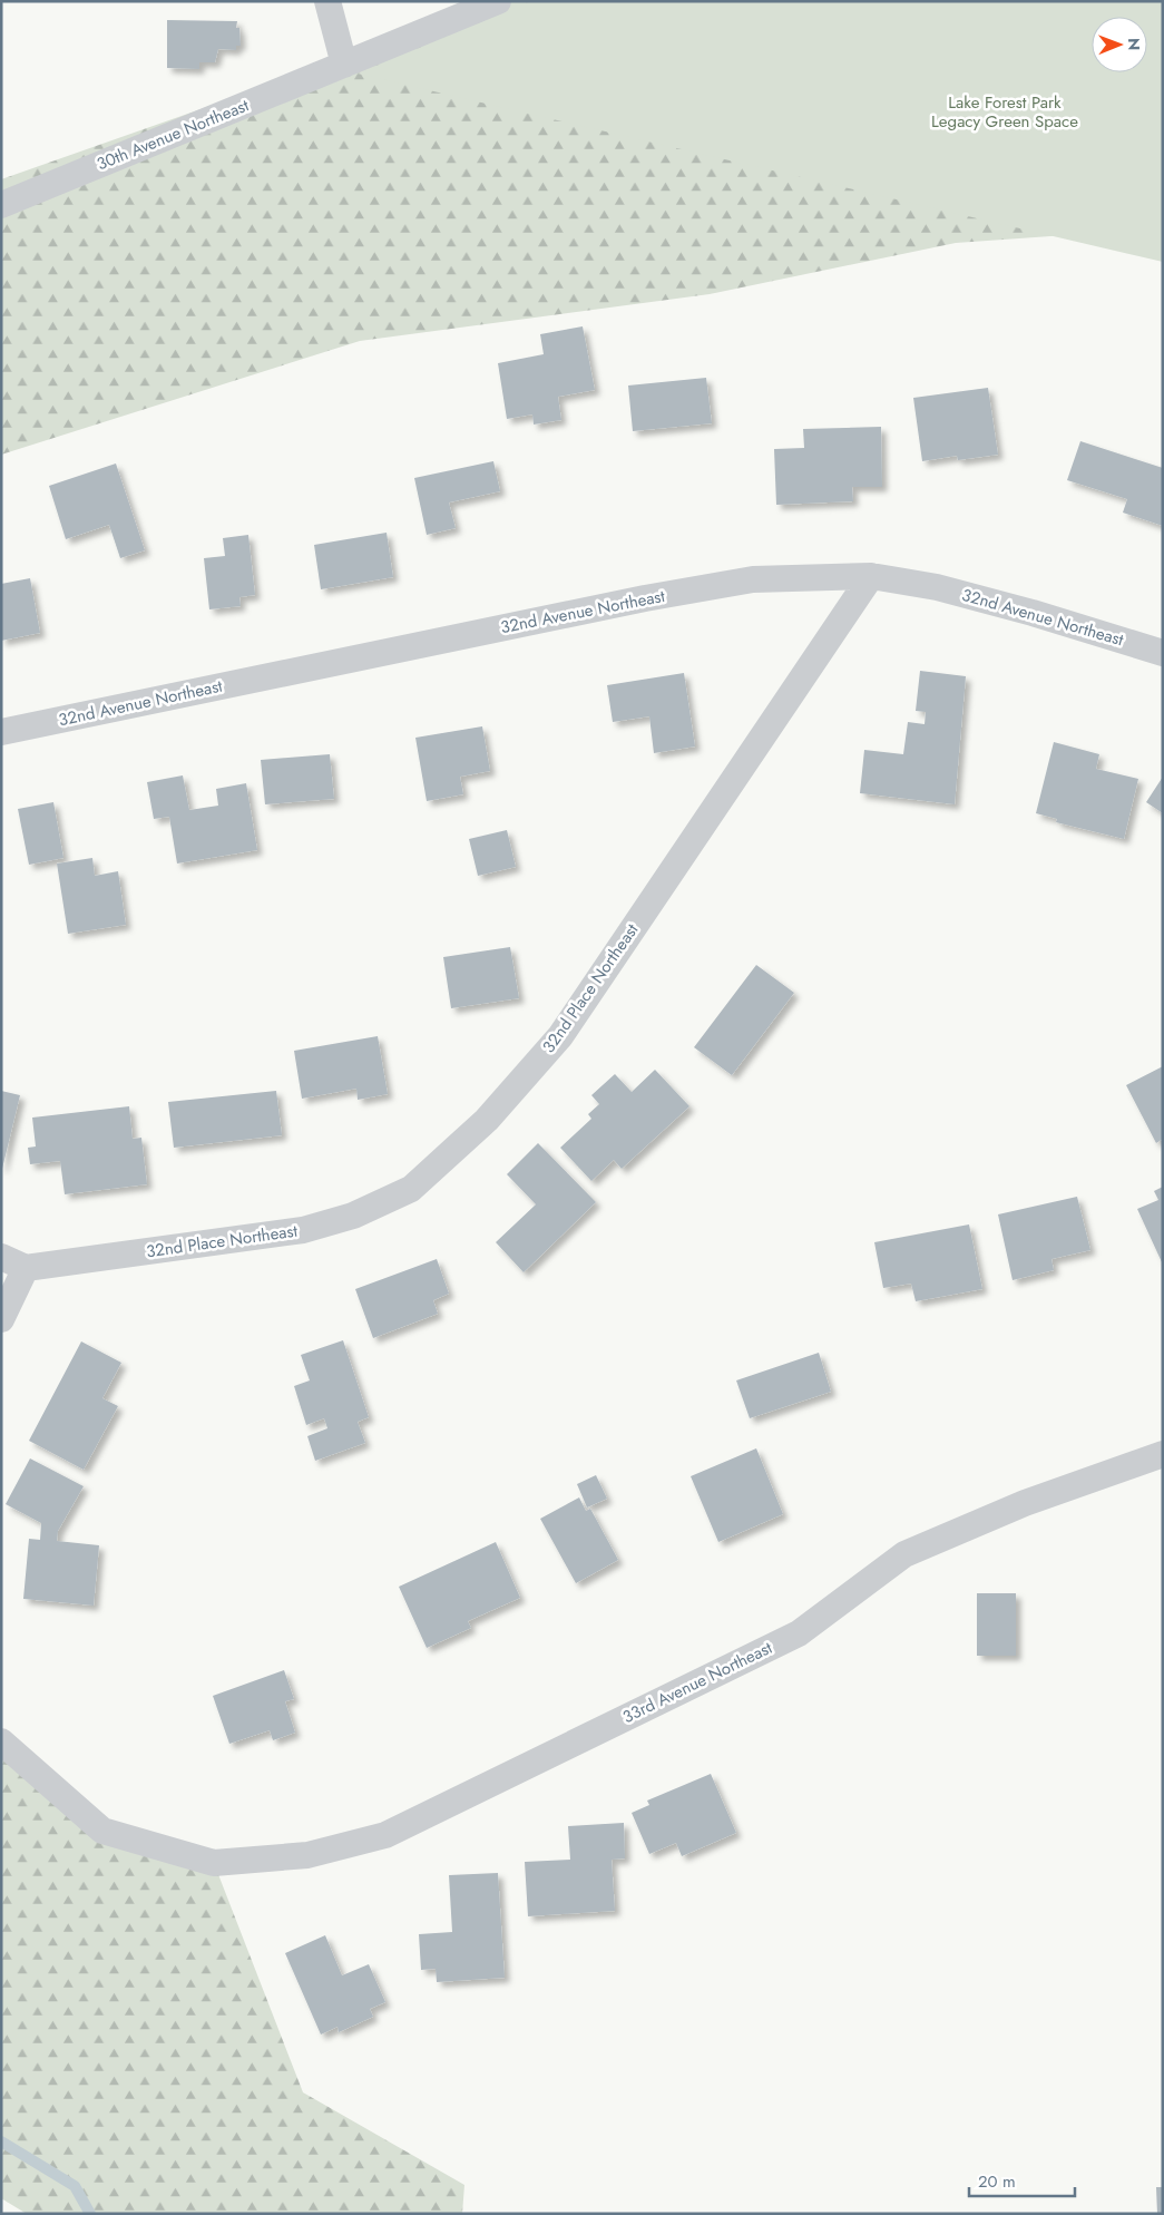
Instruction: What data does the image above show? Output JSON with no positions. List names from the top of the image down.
{
  "streets": {
    "street": [
      "30th Avenue Northeast",
      "32nd Avenue Northeast",
      "32nd Place Northeast",
      "33rd Avenue Northeast"
    ]
  },
  "crossings": [
    ["32nd Avenue Northeast", "32nd Place Northeast"]
  ],
  "parks": ["Lake Forest Park Legacy Green Space"],
  "scale_bar": "20 m",
  "north": "right"
}
